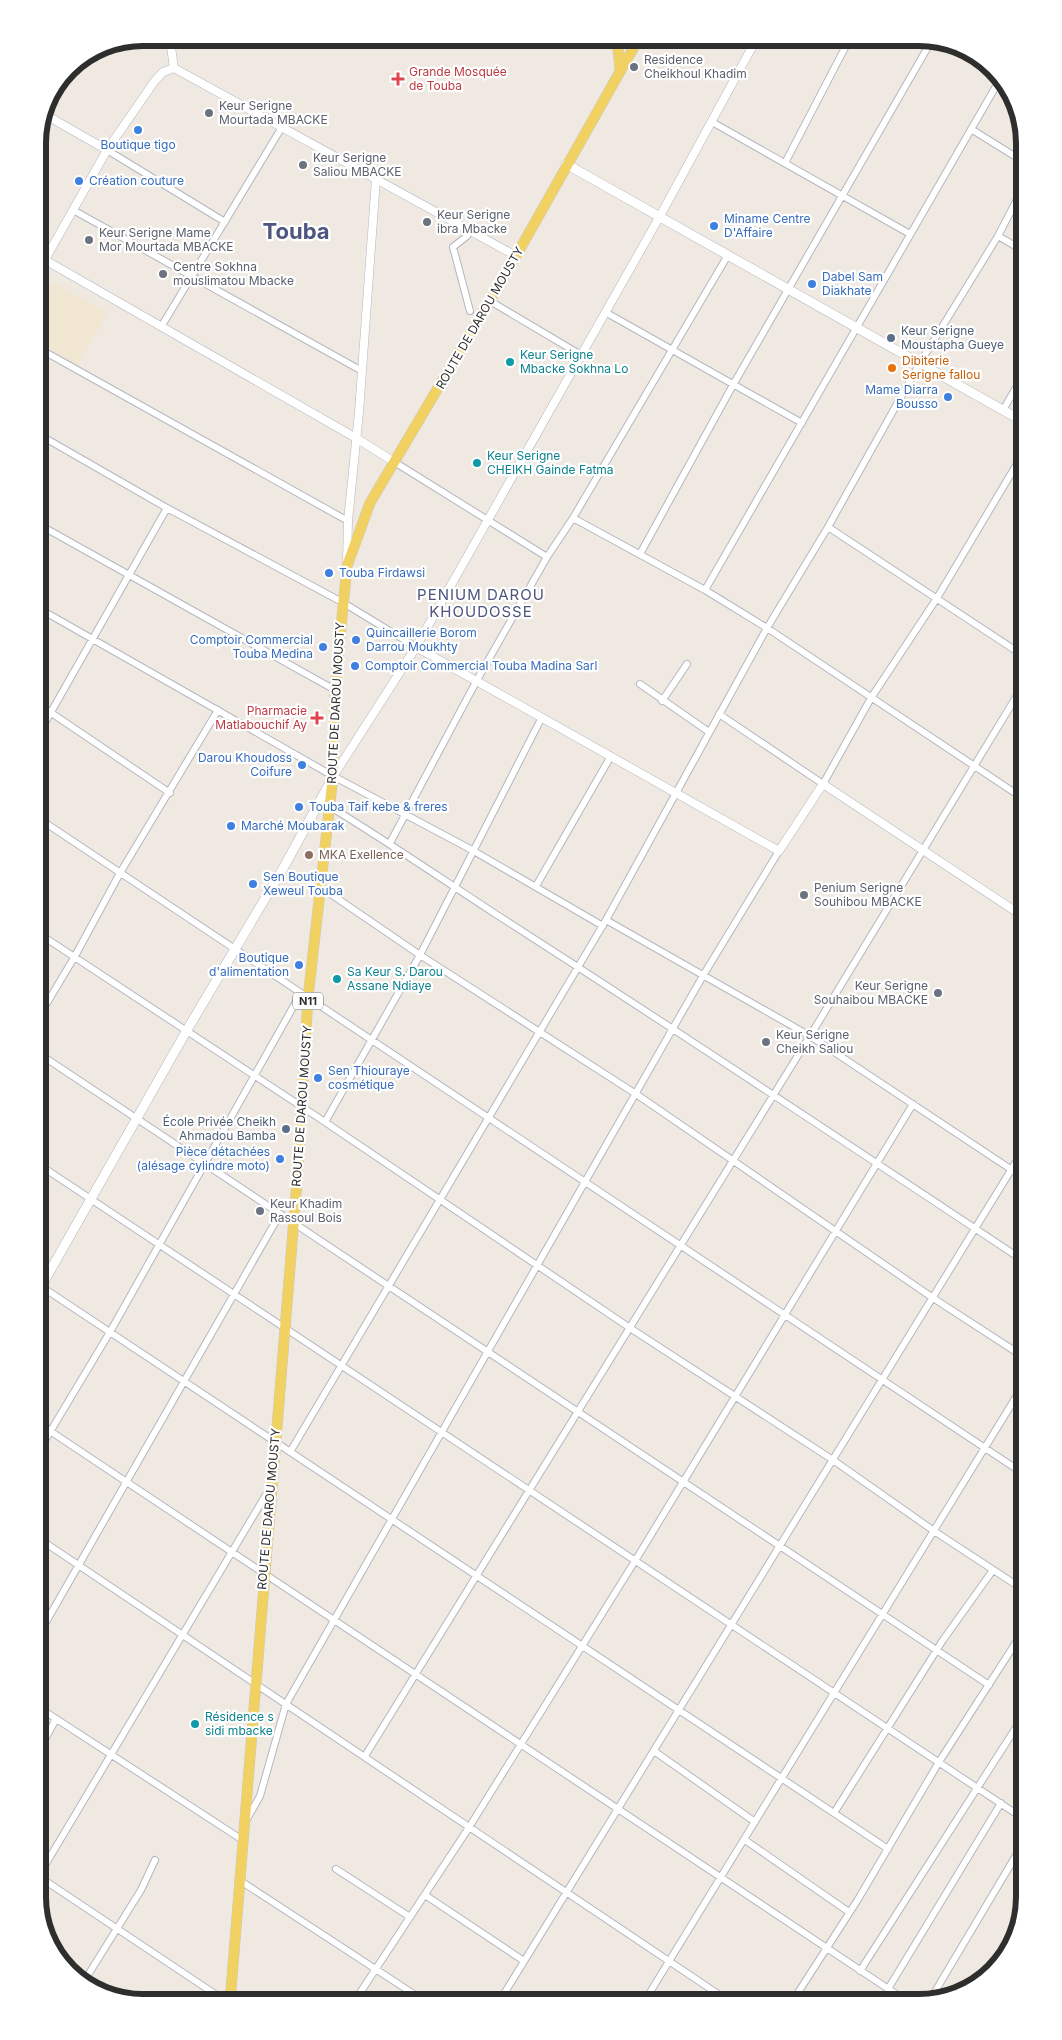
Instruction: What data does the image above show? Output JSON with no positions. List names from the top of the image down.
{
  "streets": {
    "main road": ["ROUTE DE DAROU MOUSTY", "N11"]
  },
  "districts": ["Touba", "PENIUM DAROU KHOUDOSSE"],
  "places": {
    "other": [
      "Residence Cheikhoul Khadim",
      "Keur Serigne Mourtada MBACKE",
      "Boutique tigo",
      "Keur Serigne Saliou MBACKE",
      "Création couture",
      "Keur Serigne ibra Mbacke",
      "Miname Centre D'Affaire",
      "Keur Serigne Mame Mor Mourtada MBACKE",
      "Centre Sokhna mouslimatou Mbacke",
      "Dabel Sam Diakhate",
      "Keur Serigne Moustapha Gueye",
      "Keur Serigne Mbacke Sokhna Lo",
      "Dibiterie Serigne fallou",
      "Mame Diarra Bousso",
      "Keur Serigne CHEIKH Gainde Fatma",
      "Touba Firdawsi",
      "Quincaillerie Borom Darrou Moukhty",
      "Comptoir Commercial Touba Medina",
      "Comptoir Commercial Touba Madina Sarl",
      "Darou Khoudoss Coifure",
      "Touba Taif kebe & freres",
      "Marché Moubarak",
      "MKA Exellence",
      "Sen Boutique Xeweul Touba",
      "Penium Serigne Souhibou MBACKE",
      "Boutique d'alimentation",
      "Sa Keur S. Darou Assane Ndiaye",
      "Keur Serigne Souhaibou MBACKE",
      "Keur Serigne Cheikh Saliou",
      "Sen Thiouraye cosmétique",
      "École Privée Cheikh Ahmadou Bamba",
      "Pièce détachées (alésage cylindre moto)",
      "Keur Khadim Rassoul Bois",
      "Résidence s sidi mbacke"
    ],
    "health": ["Grande Mosquée de Touba", "Pharmacie Matlabouchif Ay"]
  }
}
